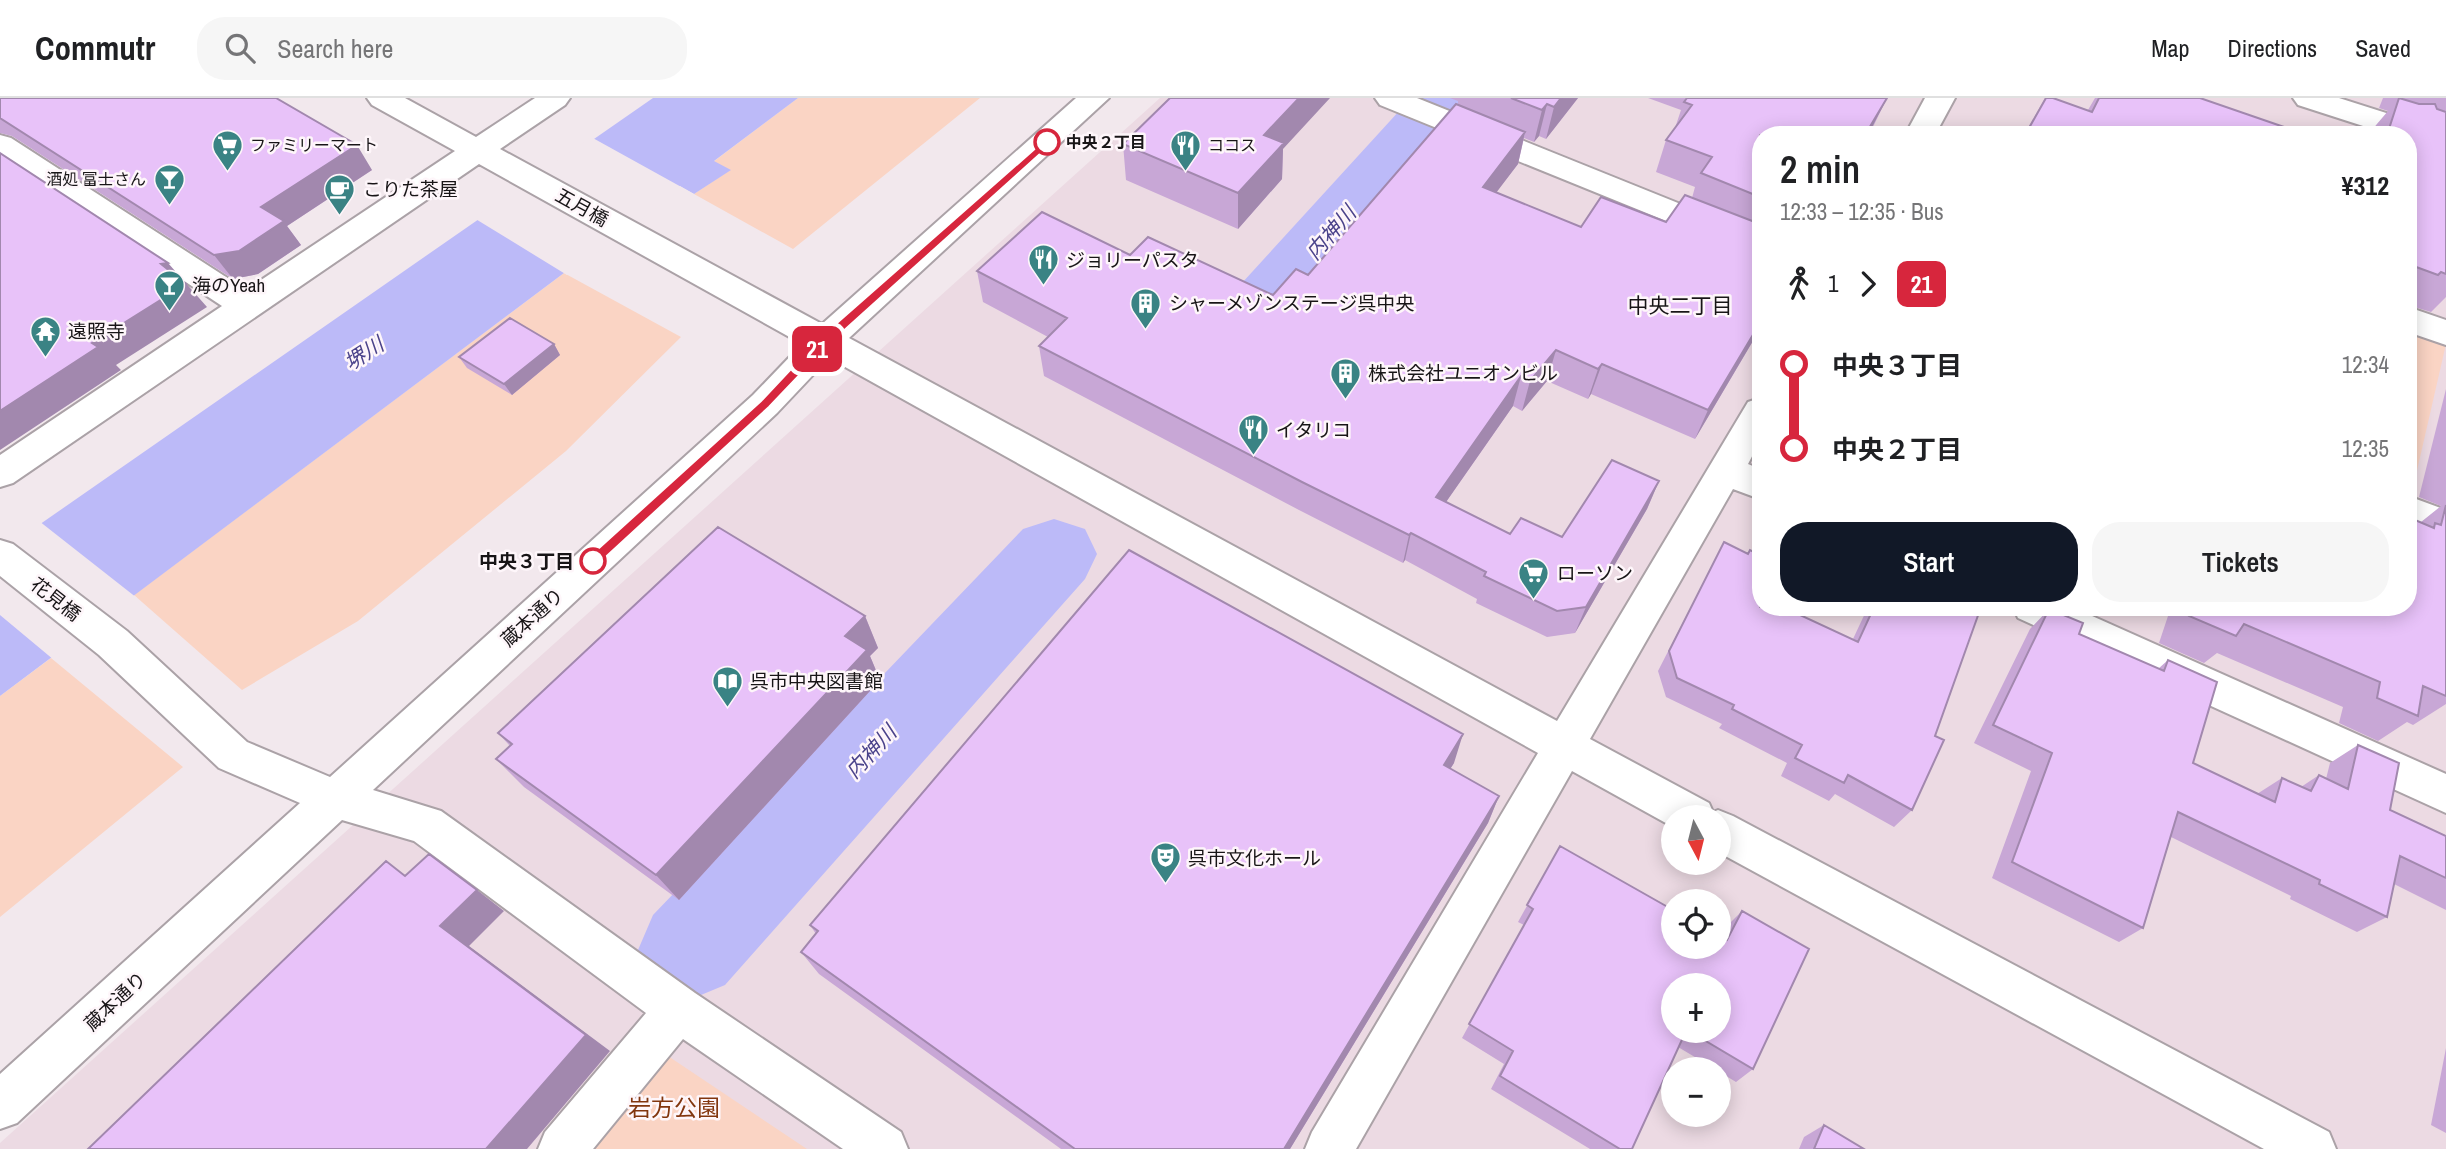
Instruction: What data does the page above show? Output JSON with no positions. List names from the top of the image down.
{
  "streets": {
    "street": ["五月橋", "花見橋", "蔵本通り"]
  },
  "crossings": [
    ["五月橋", "蔵本通り"],
    ["花見橋", "蔵本通り"]
  ],
  "districts": ["中央二丁目"],
  "water": ["内神川", "堺川"],
  "parks": ["岩方公園"],
  "places": {
    "other": ["中央２丁目", "中央３丁目"],
    "supermarket": ["ファミリーマート", "ローソン"],
    "restaurant": ["ココス", "ジョリーパスタ", "イタリコ"],
    "bar": ["酒処 富士さん", "海のYeah"],
    "cafe": ["こりた茶屋"],
    "building": ["シャーメゾンステージ呉中央", "株式会社ユニオンビル"],
    "temple": ["遠照寺"],
    "library": ["呉市中央図書館"],
    "theatre": ["呉市文化ホール"]
  },
  "lines": ["bus line 21"],
  "north": "bottom",
  "page": {
    "header": "Commutr",
    "search": "Search here",
    "nav": ["Map", "Directions", "Saved"],
    "on_map": "21",
    "heading": ["2 min", "12:33 – 12:35 · Bus", "¥312"],
    "legs": ["1", "21"],
    "list": [
      {
        "name": "中央３丁目",
        "value": "12:34"
      },
      {
        "name": "中央２丁目",
        "value": "12:35"
      }
    ],
    "buttons": ["Start", "Tickets"],
    "map_buttons": ["+", "−"]
  }
}
